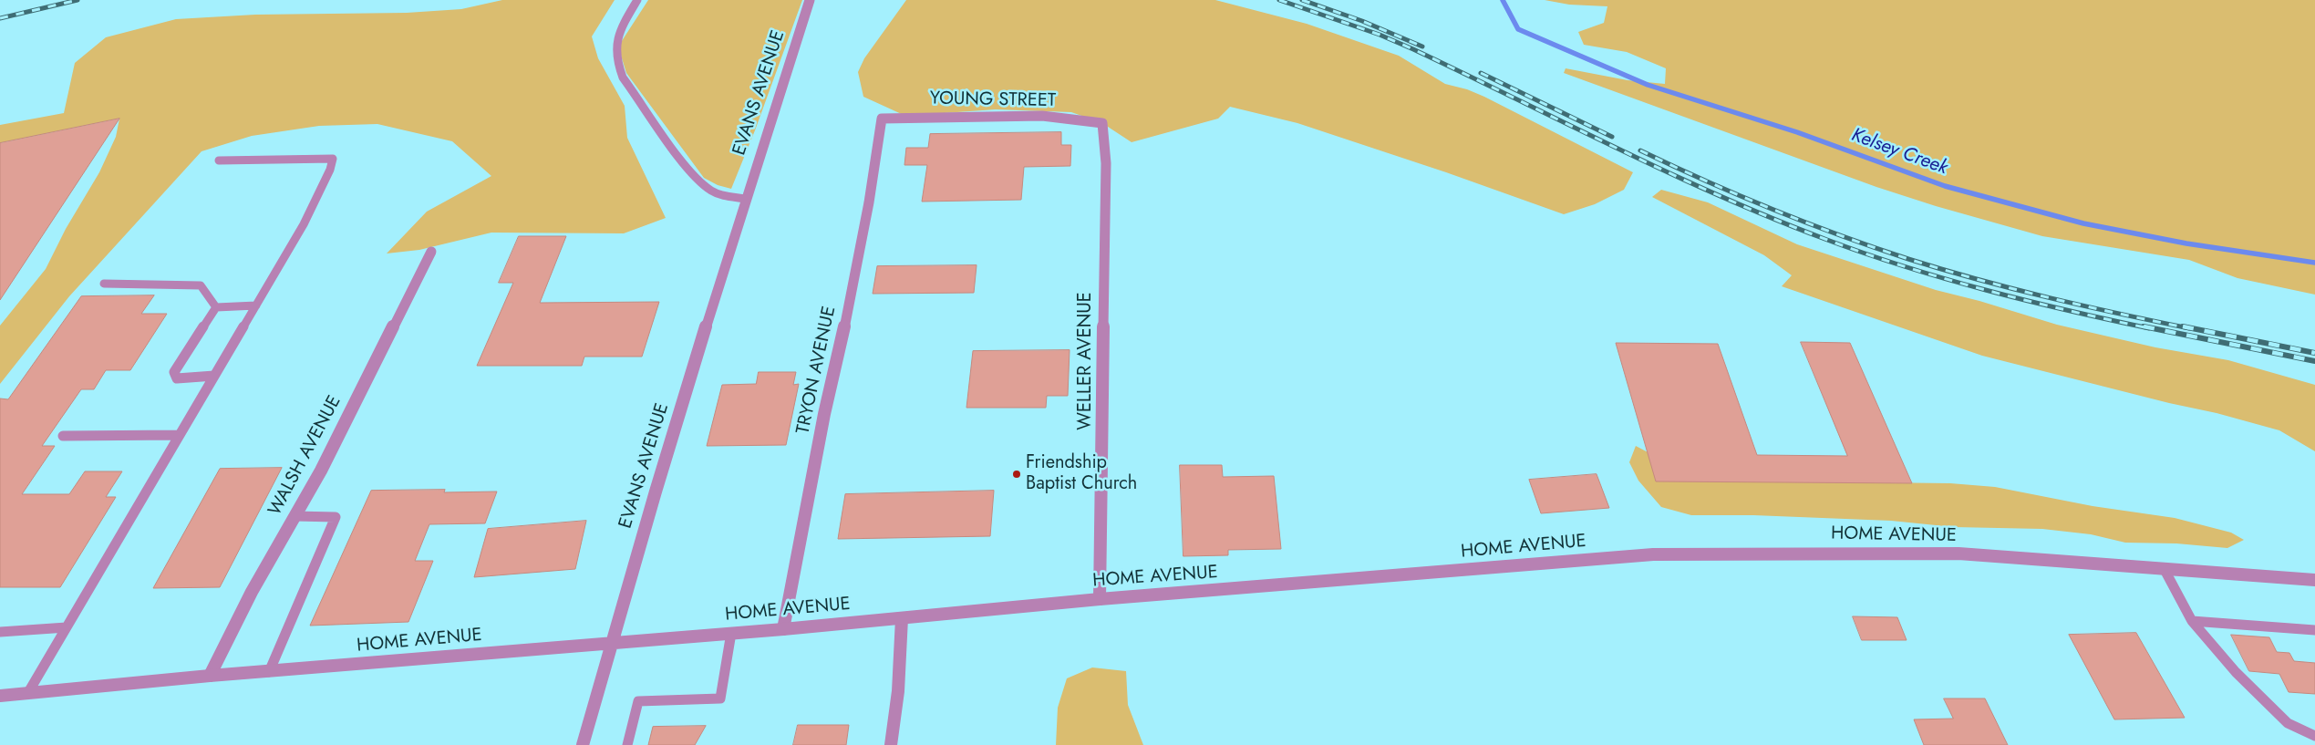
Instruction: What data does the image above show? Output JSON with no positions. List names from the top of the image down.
{
  "streets": {
    "street": [
      "EVANS AVENUE",
      "YOUNG STREET",
      "WELLER AVENUE",
      "TRYON AVENUE",
      "WALSH AVENUE",
      "HOME AVENUE"
    ]
  },
  "crossings": [
    ["EVANS AVENUE", "HOME AVENUE"],
    ["YOUNG STREET", "WELLER AVENUE"],
    ["YOUNG STREET", "TRYON AVENUE"],
    ["WELLER AVENUE", "HOME AVENUE"],
    ["TRYON AVENUE", "HOME AVENUE"],
    ["WALSH AVENUE", "HOME AVENUE"]
  ],
  "water": ["Kelsey Creek"],
  "places": ["Friendship Baptist Church"]
}
